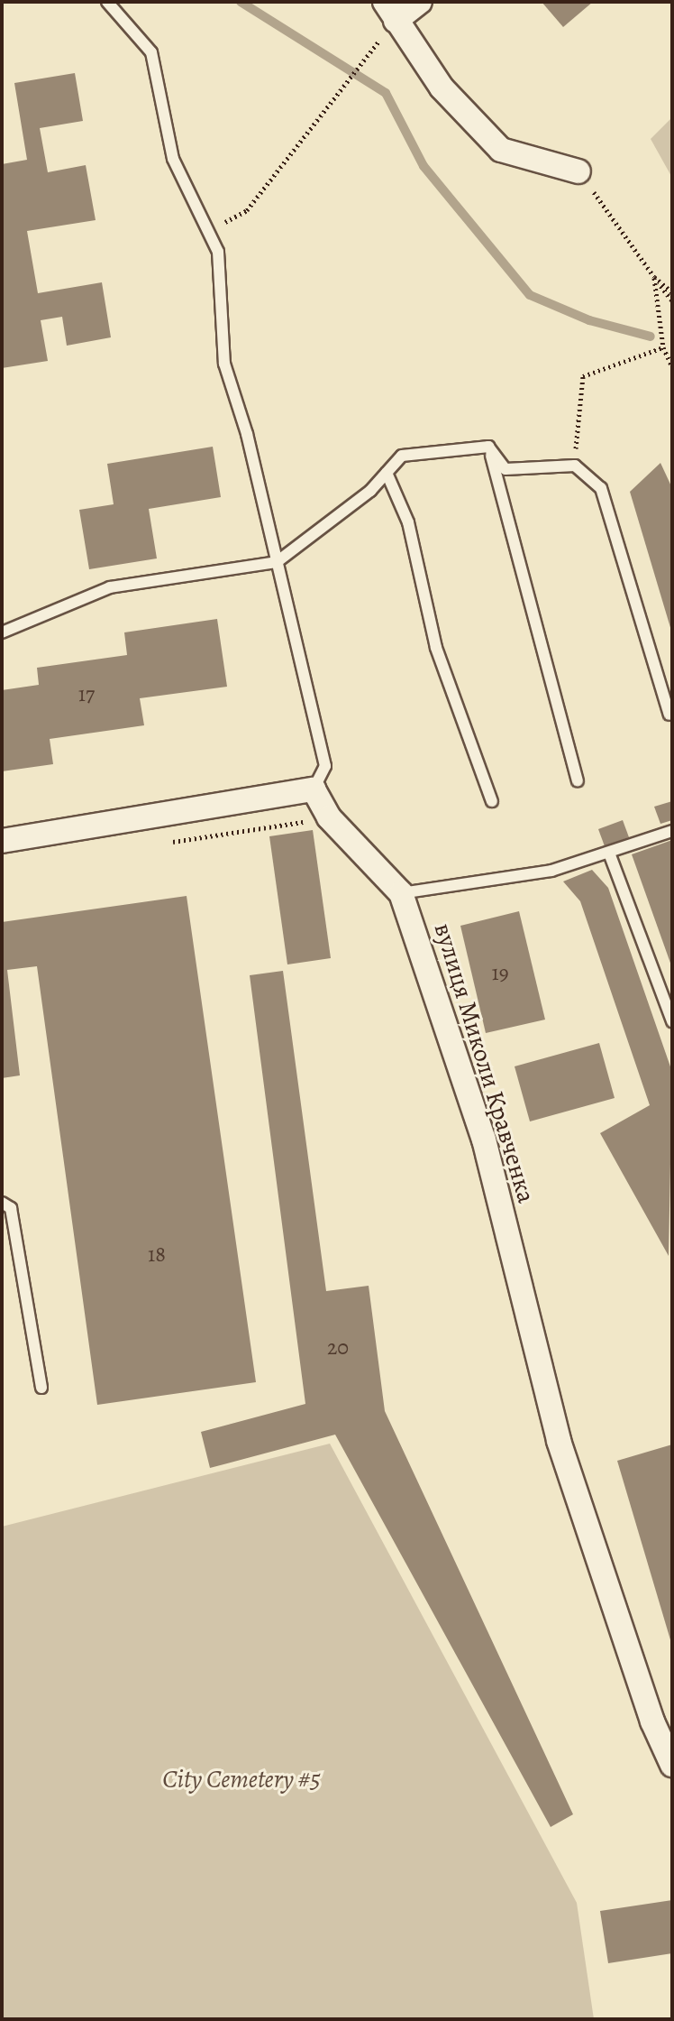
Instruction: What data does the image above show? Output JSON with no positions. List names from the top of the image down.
{
  "streets": {
    "street": ["вулиця Миколи Кравченка"]
  },
  "parks": ["City Cemetery #5"],
  "house_numbers": [
    "17",
    "19",
    "18",
    "20"
  ]
}
